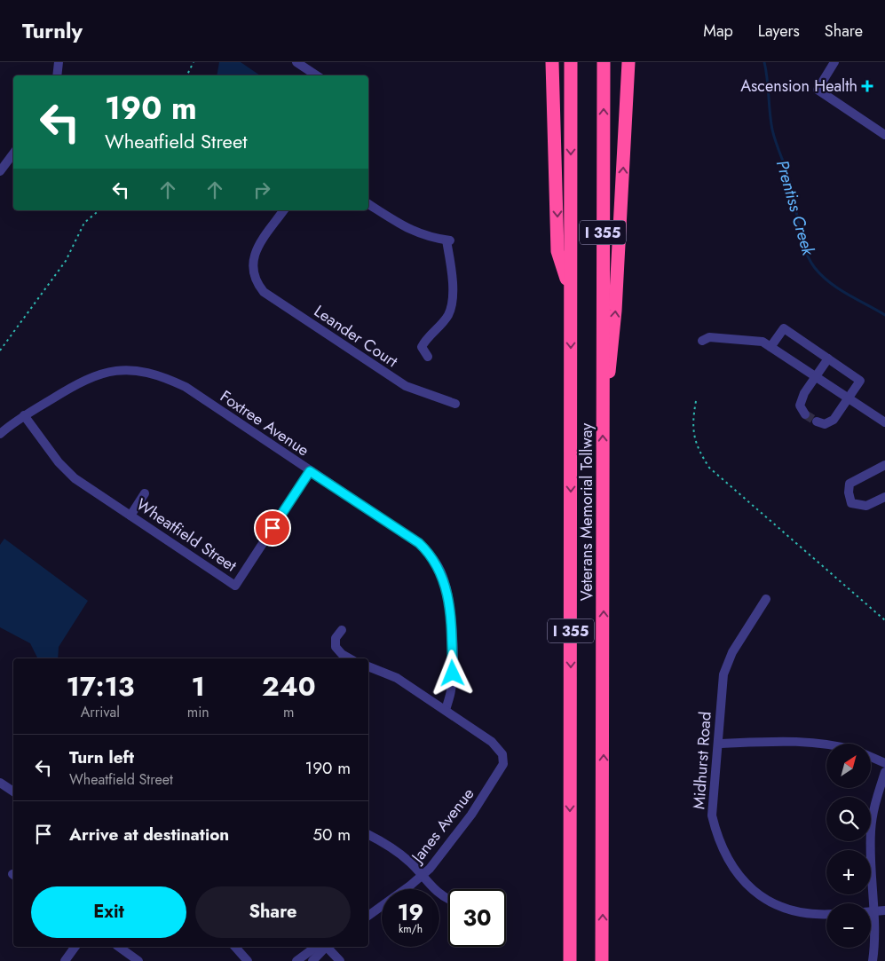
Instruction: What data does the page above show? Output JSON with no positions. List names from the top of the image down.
{
  "streets": {
    "highway": ["I 355", "Veterans Memorial Tollway"],
    "street": [
      "Leander Court",
      "Foxtree Avenue",
      "Wheatfield Street",
      "Midhurst Road",
      "Janes Avenue"
    ]
  },
  "crossings": [
    ["Foxtree Avenue", "Wheatfield Street"],
    ["Foxtree Avenue", "Janes Avenue"]
  ],
  "water": ["Prentiss Creek"],
  "places": {
    "health": ["Ascension Health"]
  },
  "north": "top right",
  "page": {
    "header": "Turnly",
    "nav": ["Map", "Layers", "Share"],
    "turn": ["190 m", "Wheatfield Street"],
    "eta": [
      "17:13",
      "Arrival",
      "1",
      "min",
      "240",
      "m"
    ],
    "list": [
      {
        "name": "Turn left",
        "note": "Wheatfield Street",
        "value": "190 m"
      },
      {
        "name": "Arrive at destination",
        "value": "50 m"
      }
    ],
    "map_buttons": ["+", "−"],
    "buttons": ["Exit", "Share"],
    "speed": "19 km/h",
    "limit": "30"
  }
}
